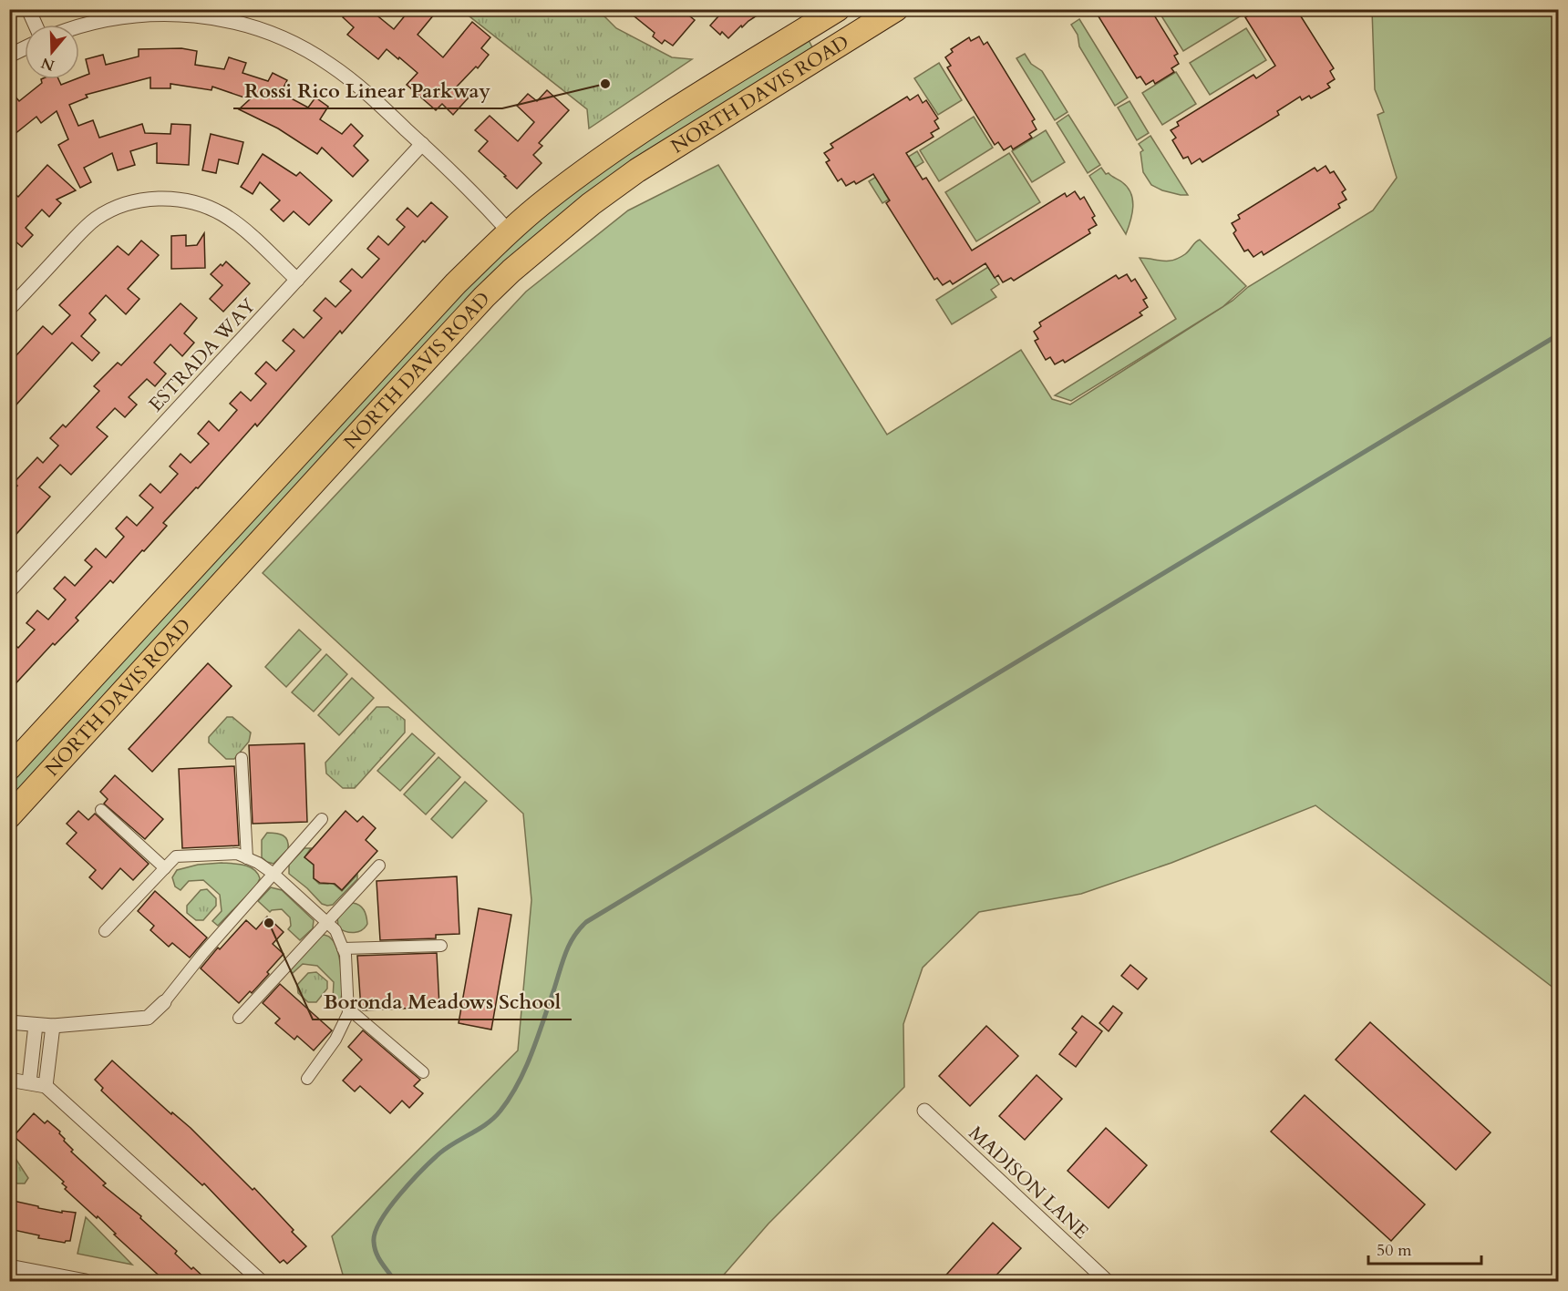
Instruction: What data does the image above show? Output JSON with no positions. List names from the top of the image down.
{
  "streets": {
    "highway": ["NORTH DAVIS ROAD"],
    "street": ["ESTRADA WAY", "MADISON LANE"]
  },
  "places": ["Rossi Rico Linear Parkway", "Boronda Meadows School"],
  "scale_bar": "50 m",
  "north": "bottom"
}
